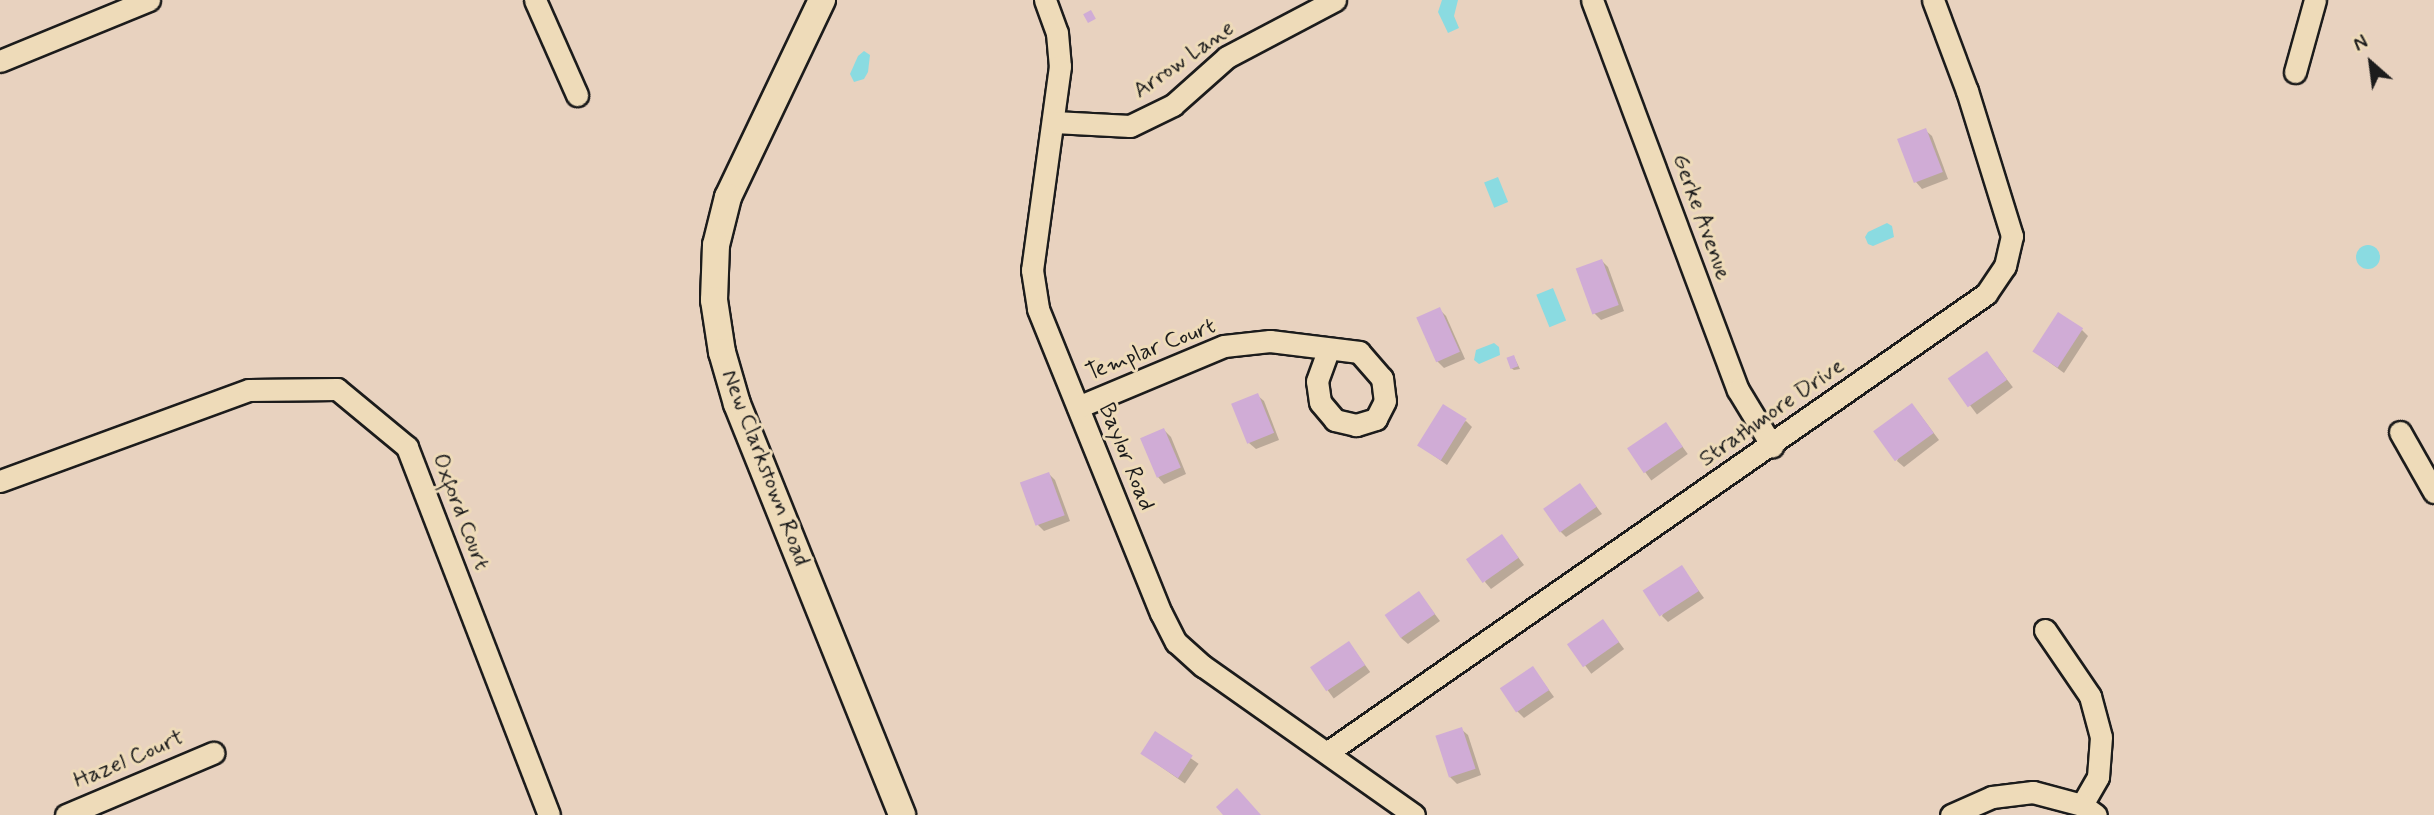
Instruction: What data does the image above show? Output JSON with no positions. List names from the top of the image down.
{
  "streets": {
    "street": [
      "Arrow Lane",
      "Gerke Avenue",
      "Templar Court",
      "Strathmore Drive",
      "Baylor Road",
      "New Clarkstown Road",
      "Oxford Court",
      "Hazel Court"
    ]
  },
  "crossings": [
    ["Arrow Lane", "Baylor Road"],
    ["Gerke Avenue", "Strathmore Drive"],
    ["Templar Court", "Baylor Road"],
    ["Strathmore Drive", "Baylor Road"]
  ],
  "north": "top left"
}
